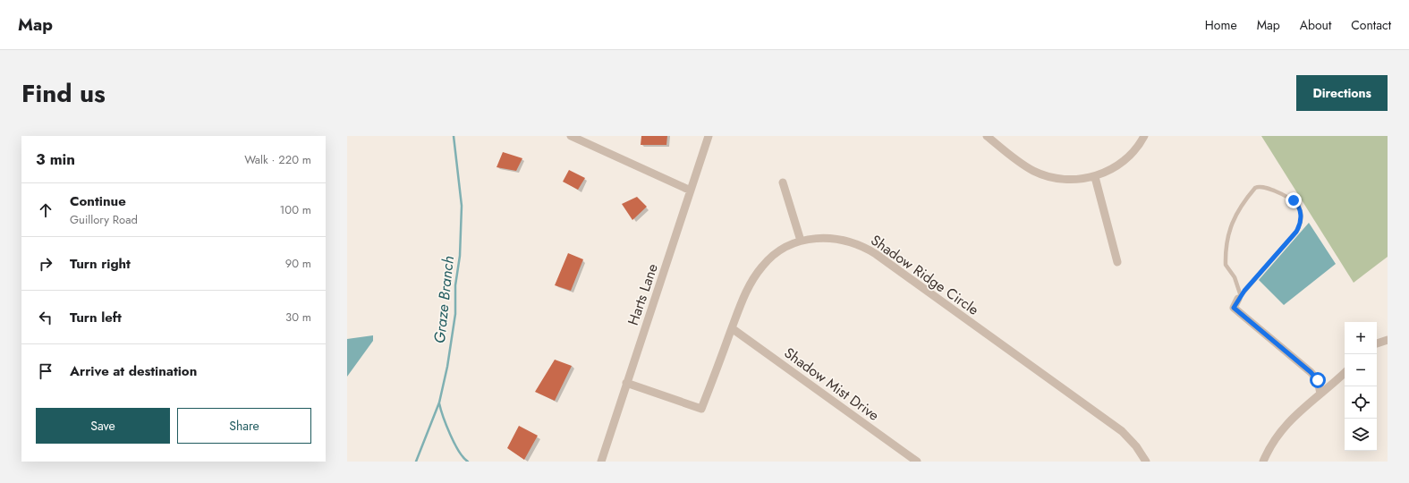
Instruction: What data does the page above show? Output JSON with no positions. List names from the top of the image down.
{
  "streets": {
    "street": ["Shadow Ridge Circle", "Harts Lane", "Shadow Mist Drive"]
  },
  "crossings": [
    ["Shadow Ridge Circle", "Harts Lane"],
    ["Shadow Ridge Circle", "Shadow Mist Drive"]
  ],
  "water": ["Graze Branch"],
  "page": {
    "header": "Map",
    "nav": [
      "Home",
      "Map",
      "About",
      "Contact"
    ],
    "title": "Find us",
    "buttons": [
      "Directions",
      ["Save", "Share"]
    ],
    "heading": ["3 min", "Walk · 220 m"],
    "list": [
      ["Continue", "Guillory Road", "100 m"],
      ["Turn right", "90 m"],
      ["Turn left", "30 m"],
      "Arrive at destination"
    ],
    "map_buttons": ["+", "−"]
  }
}
